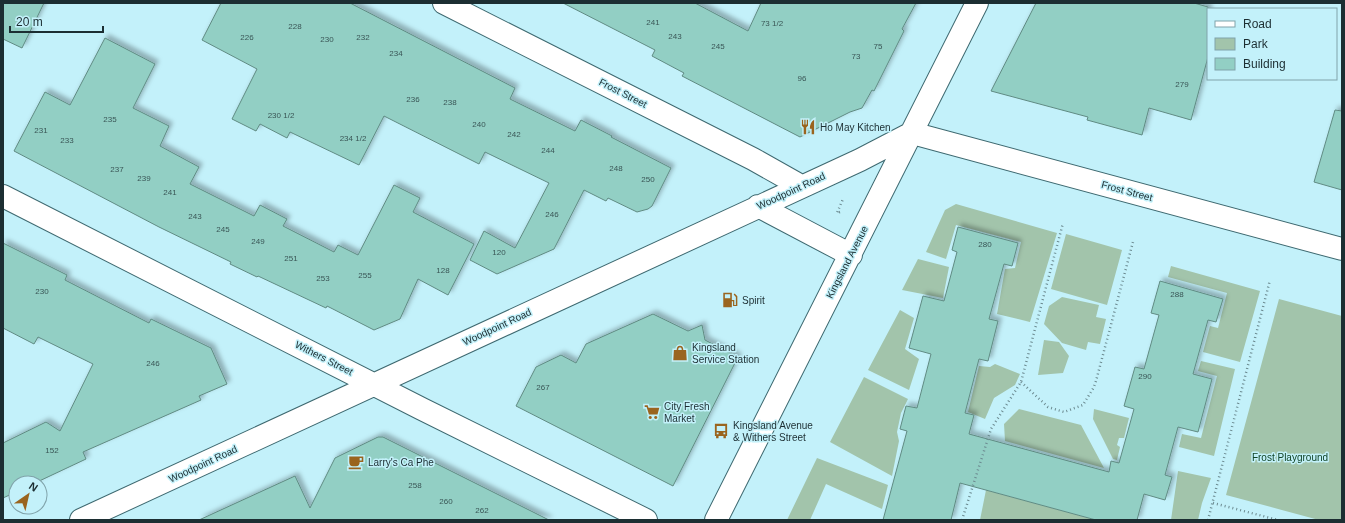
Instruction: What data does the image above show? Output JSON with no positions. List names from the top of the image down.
{
  "streets": {
    "street": [
      "Frost Street",
      "Woodpoint Road",
      "Kingsland Avenue",
      "Withers Street"
    ]
  },
  "crossings": [
    ["Frost Street", "Woodpoint Road"],
    ["Frost Street", "Kingsland Avenue"],
    ["Woodpoint Road", "Kingsland Avenue"],
    ["Woodpoint Road", "Withers Street"]
  ],
  "parks": ["Frost Playground"],
  "places": {
    "restaurant": ["Ho May Kitchen"],
    "fuel station": ["Spirit"],
    "shop": ["Kingsland Service Station"],
    "supermarket": ["City Fresh Market"],
    "bus stop": ["Kingsland Avenue & Withers Street"],
    "cafe": ["Larry's Ca Phe"]
  },
  "house_numbers": [
    "241",
    "73 1/2",
    "228",
    "243",
    "226",
    "232",
    "230",
    "245",
    "75",
    "234",
    "73",
    "96",
    "279",
    "236",
    "238",
    "230 1/2",
    "235",
    "240",
    "231",
    "242",
    "234 1/2",
    "233",
    "244",
    "248",
    "237",
    "239",
    "250",
    "241",
    "246",
    "243",
    "245",
    "249",
    "280",
    "120",
    "251",
    "128",
    "255",
    "253",
    "230",
    "288",
    "246",
    "290",
    "267",
    "152",
    "258",
    "260",
    "262"
  ],
  "legend": ["Road", "Park", "Building"],
  "scale_bar": "20 m",
  "north": "top right"
}
